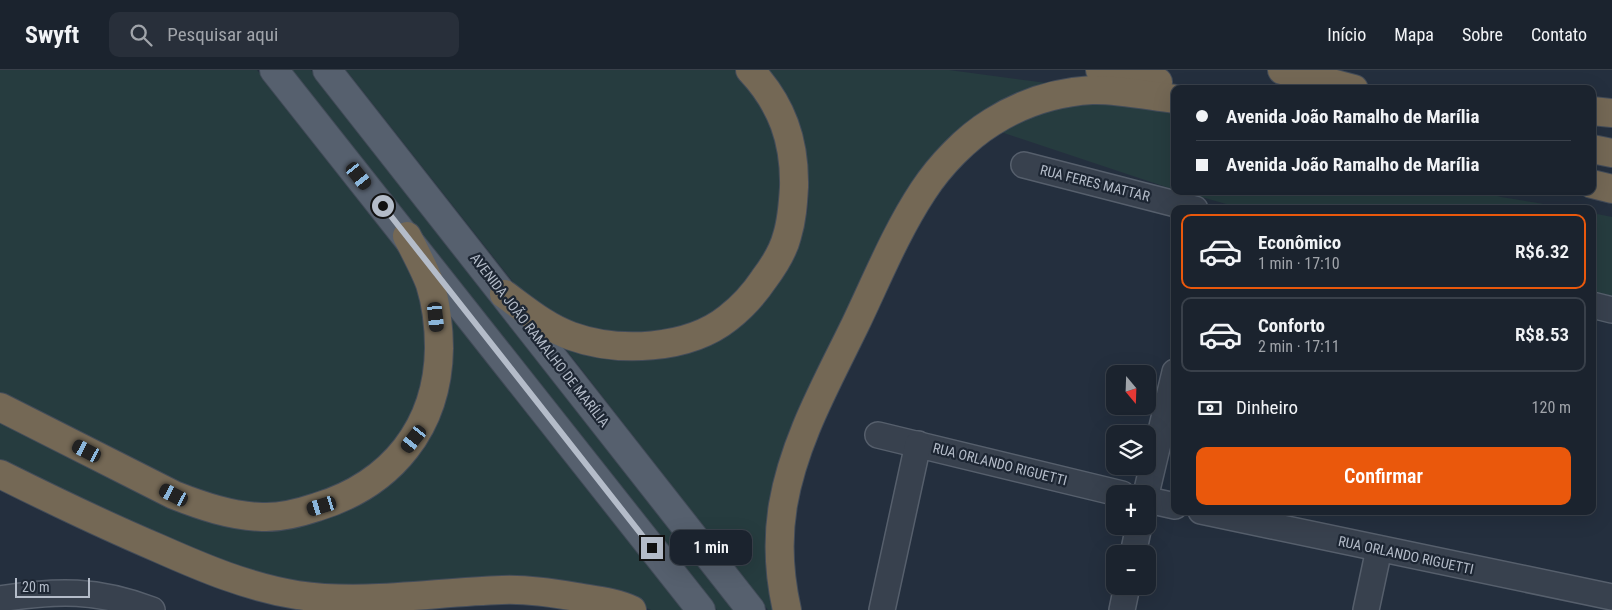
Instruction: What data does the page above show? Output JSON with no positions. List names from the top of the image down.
{
  "streets": {
    "main road": ["AVENIDA JOÃO RAMALHO DE MARÍLIA"],
    "street": ["RUA FERES MATTAR", "RUA ORLANDO RIGUETTI"]
  },
  "scale_bar": "20 m",
  "north": "bottom",
  "page": {
    "header": "Swyft",
    "search": "Pesquisar aqui",
    "nav": [
      "Início",
      "Mapa",
      "Sobre",
      "Contato"
    ],
    "banner": ["Avenida João Ramalho de Marília", "Avenida João Ramalho de Marília"],
    "list": [
      {
        "name": "Econômico",
        "note": "1 min · 17:10",
        "value": "R$6.32"
      },
      {
        "name": "Conforto",
        "note": "2 min · 17:11",
        "value": "R$8.53"
      }
    ],
    "map_buttons": ["+", "−"],
    "pay": ["Dinheiro", "120 m"],
    "buttons": "Confirmar",
    "bubble": "1 min",
    "scale": "20 m"
  }
}
